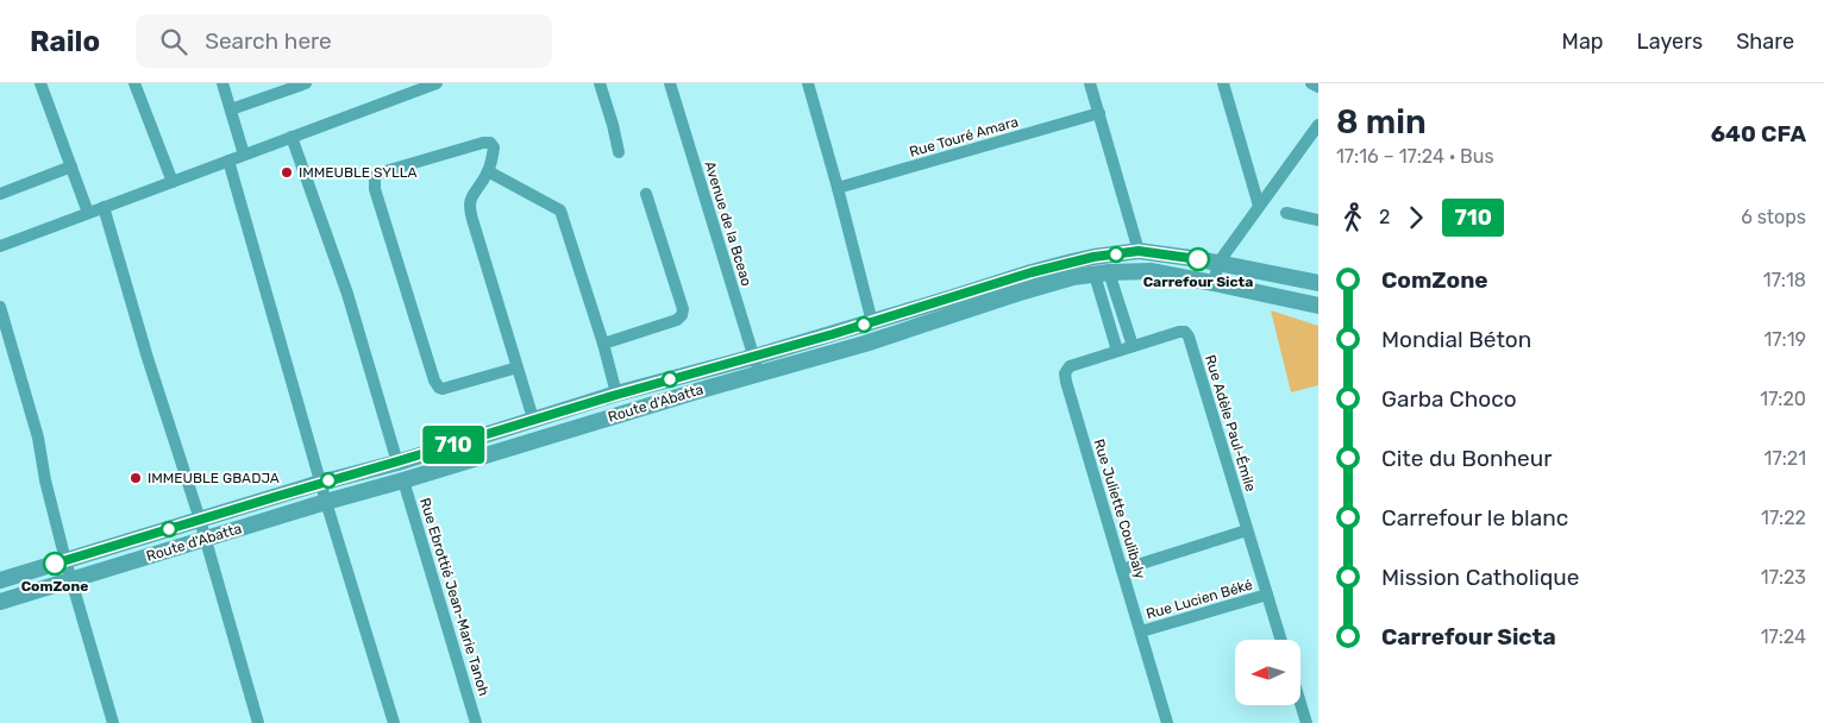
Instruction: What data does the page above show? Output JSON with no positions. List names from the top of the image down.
{
  "streets": {
    "street": [
      "Rue Touré Amara",
      "Avenue de la Bceao",
      "Route d'Abatta",
      "Rue Adèle Paul-Émile",
      "Rue Juliette Coulibaly",
      "Rue Ebrottié Jean-Marie Tanoh",
      "Rue Lucien Béké"
    ]
  },
  "crossings": [
    ["Avenue de la Bceao", "Route d'Abatta"],
    ["Route d'Abatta", "Rue Ebrottié Jean-Marie Tanoh"],
    ["Rue Adèle Paul-Émile", "Rue Juliette Coulibaly"],
    ["Rue Adèle Paul-Émile", "Rue Lucien Béké"],
    ["Rue Juliette Coulibaly", "Rue Lucien Béké"]
  ],
  "places": [
    "IMMEUBLE SYLLA",
    "Carrefour Sicta",
    "IMMEUBLE GBADJA",
    "ComZone"
  ],
  "lines": ["bus line 710"],
  "north": "left",
  "page": {
    "header": "Railo",
    "search": "Search here",
    "nav": ["Map", "Layers", "Share"],
    "on_map": "710",
    "heading": ["8 min", "17:16 – 17:24 · Bus", "640 CFA"],
    "legs": ["2", "710", "6 stops"],
    "list": [
      {
        "name": "ComZone",
        "value": "17:18"
      },
      {
        "name": "Mondial Béton",
        "value": "17:19"
      },
      {
        "name": "Garba Choco",
        "value": "17:20"
      },
      {
        "name": "Cite du Bonheur",
        "value": "17:21"
      },
      {
        "name": "Carrefour le blanc",
        "value": "17:22"
      },
      {
        "name": "Mission Catholique",
        "value": "17:23"
      },
      {
        "name": "Carrefour Sicta",
        "value": "17:24"
      }
    ]
  }
}
